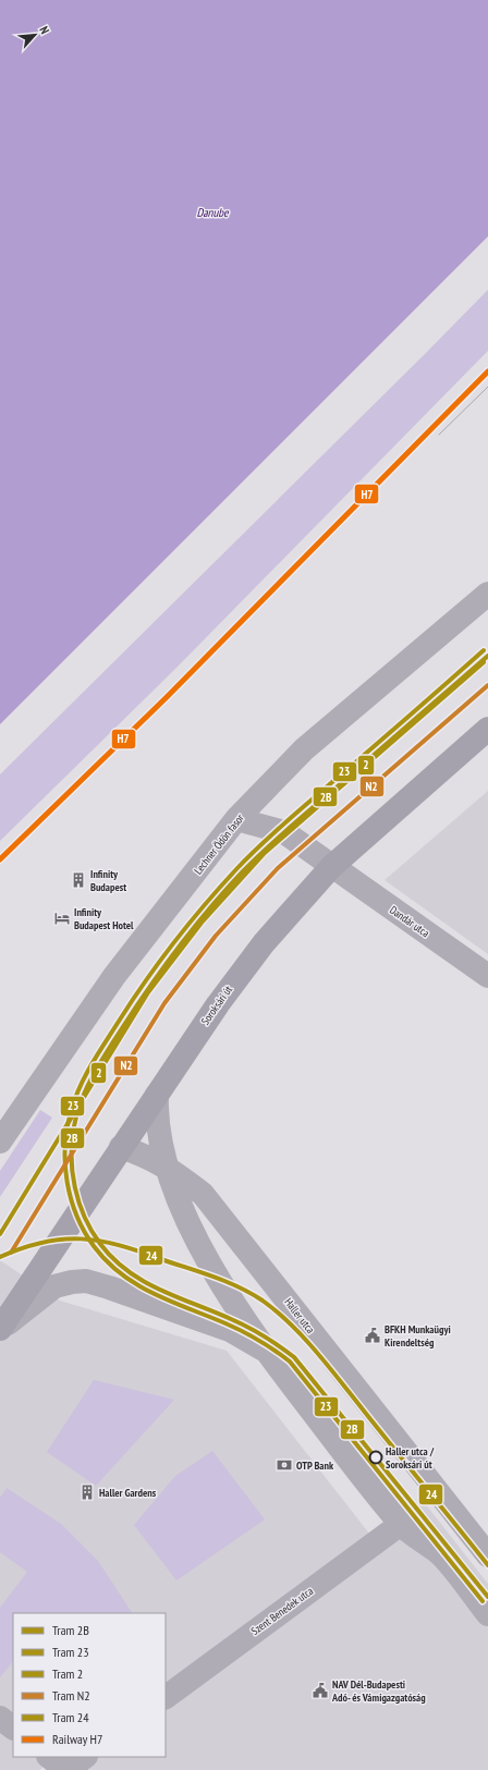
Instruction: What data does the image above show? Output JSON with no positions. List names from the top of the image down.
{
  "streets": {
    "main road": ["Soroksári út"],
    "street": [
      "Lechner Ödön fasor",
      "Dandár utca",
      "Haller utca",
      "Szent Benedek utca"
    ]
  },
  "crossings": [
    ["Lechner Ödön fasor", "Dandár utca"],
    ["Dandár utca", "Soroksári út"],
    ["Soroksári út", "Haller utca"]
  ],
  "water": ["Danube"],
  "places": {
    "building": ["Infinity Budapest", "Haller Gardens"],
    "hotel": ["Infinity Budapest Hotel"],
    "public building": ["BFKH Munkaügyi Kirendeltség", "NAV Dél-Budapesti Adó- és Vámigazgatóság"],
    "other": ["Haller utca / Soroksári út"],
    "bank": ["OTP Bank"]
  },
  "lines": [
    "rail line H7",
    "tram line 23",
    "tram line 2B",
    "tram line 2",
    "tram line N2",
    "tram line 24"
  ],
  "legend": [
    "Tram 2B",
    "Tram 23",
    "Tram 2",
    "Tram N2",
    "Tram 24",
    "Railway H7"
  ],
  "north": "top right"
}
